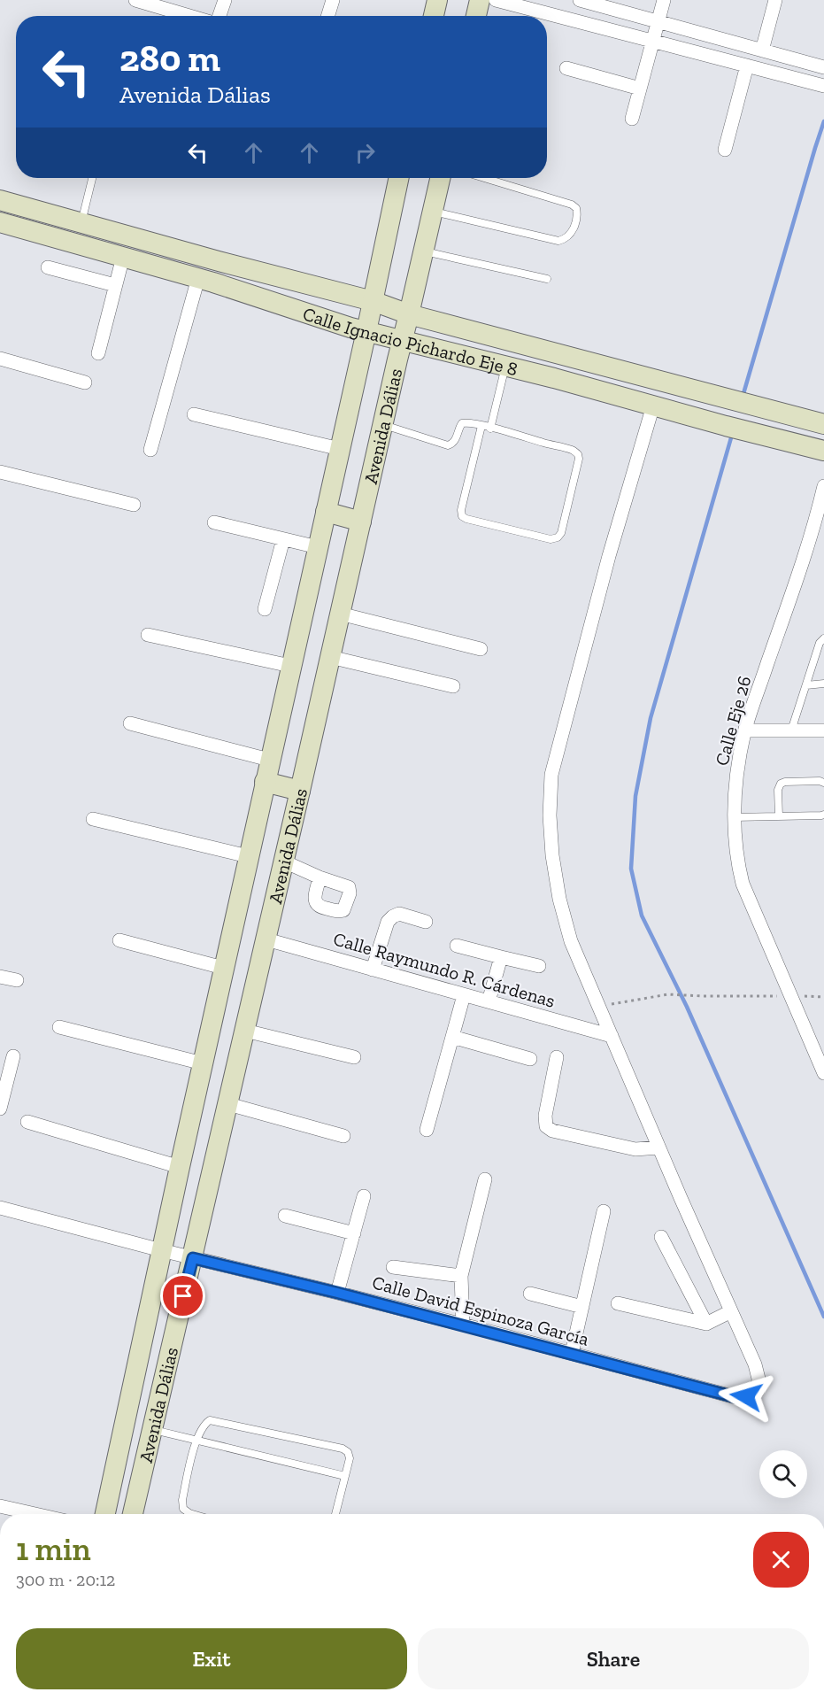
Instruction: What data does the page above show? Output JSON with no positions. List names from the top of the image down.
{
  "streets": {
    "main road": ["Calle Ignacio Pichardo Eje 8", "Avenida Dálias"],
    "street": ["Calle Eje 26", "Calle Raymundo R. Cárdenas", "Calle David Espinoza García"]
  },
  "crossings": [
    ["Calle Ignacio Pichardo Eje 8", "Avenida Dálias"],
    ["Avenida Dálias", "Calle Raymundo R. Cárdenas"],
    ["Avenida Dálias", "Calle David Espinoza García"]
  ],
  "page": {
    "turn": ["280 m", "Avenida Dálias"],
    "heading": ["1 min", "300 m · 20:12"],
    "buttons": ["Exit", "Share"]
  }
}
